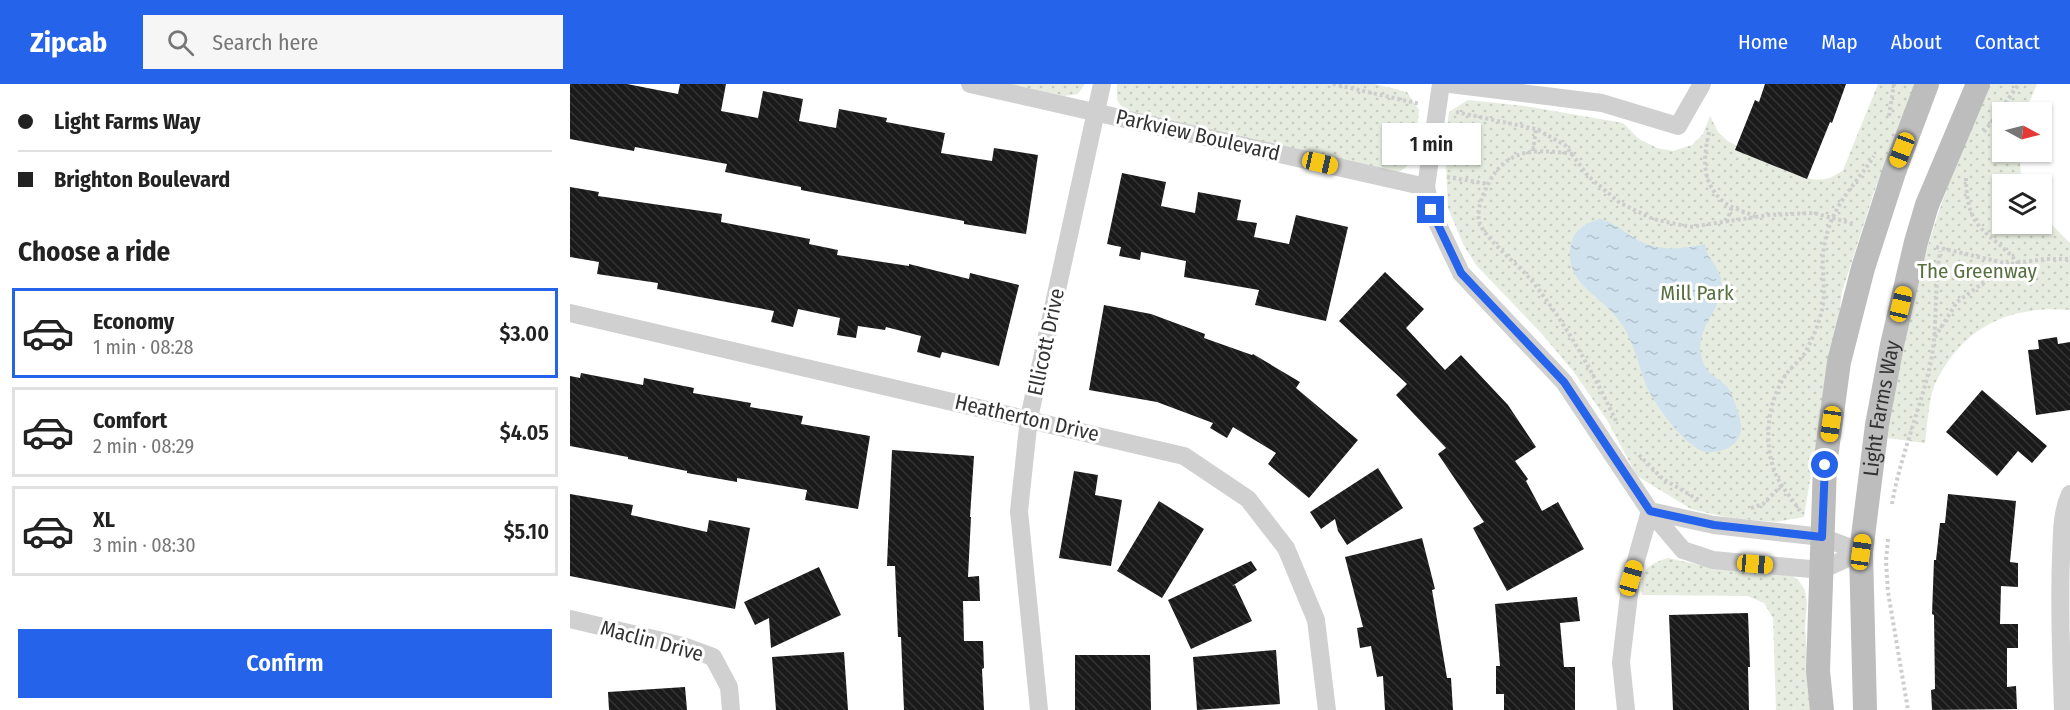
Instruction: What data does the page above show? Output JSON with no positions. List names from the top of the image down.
{
  "streets": {
    "street": [
      "Parkview Boulevard",
      "Ellicott Drive",
      "Light Farms Way",
      "Heatherton Drive",
      "Maclin Drive"
    ]
  },
  "crossings": [
    ["Parkview Boulevard", "Ellicott Drive"],
    ["Ellicott Drive", "Heatherton Drive"]
  ],
  "parks": ["The Greenway", "Mill Park"],
  "north": "right",
  "page": {
    "header": "Zipcab",
    "search": "Search here",
    "nav": [
      "Home",
      "Map",
      "About",
      "Contact"
    ],
    "banner": ["Light Farms Way", "Brighton Boulevard"],
    "bubble": "1 min",
    "heading": "Choose a ride",
    "list": [
      {
        "name": "Economy",
        "note": "1 min · 08:28",
        "value": "$3.00"
      },
      {
        "name": "Comfort",
        "note": "2 min · 08:29",
        "value": "$4.05"
      },
      {
        "name": "XL",
        "note": "3 min · 08:30",
        "value": "$5.10"
      }
    ],
    "buttons": "Confirm"
  }
}
